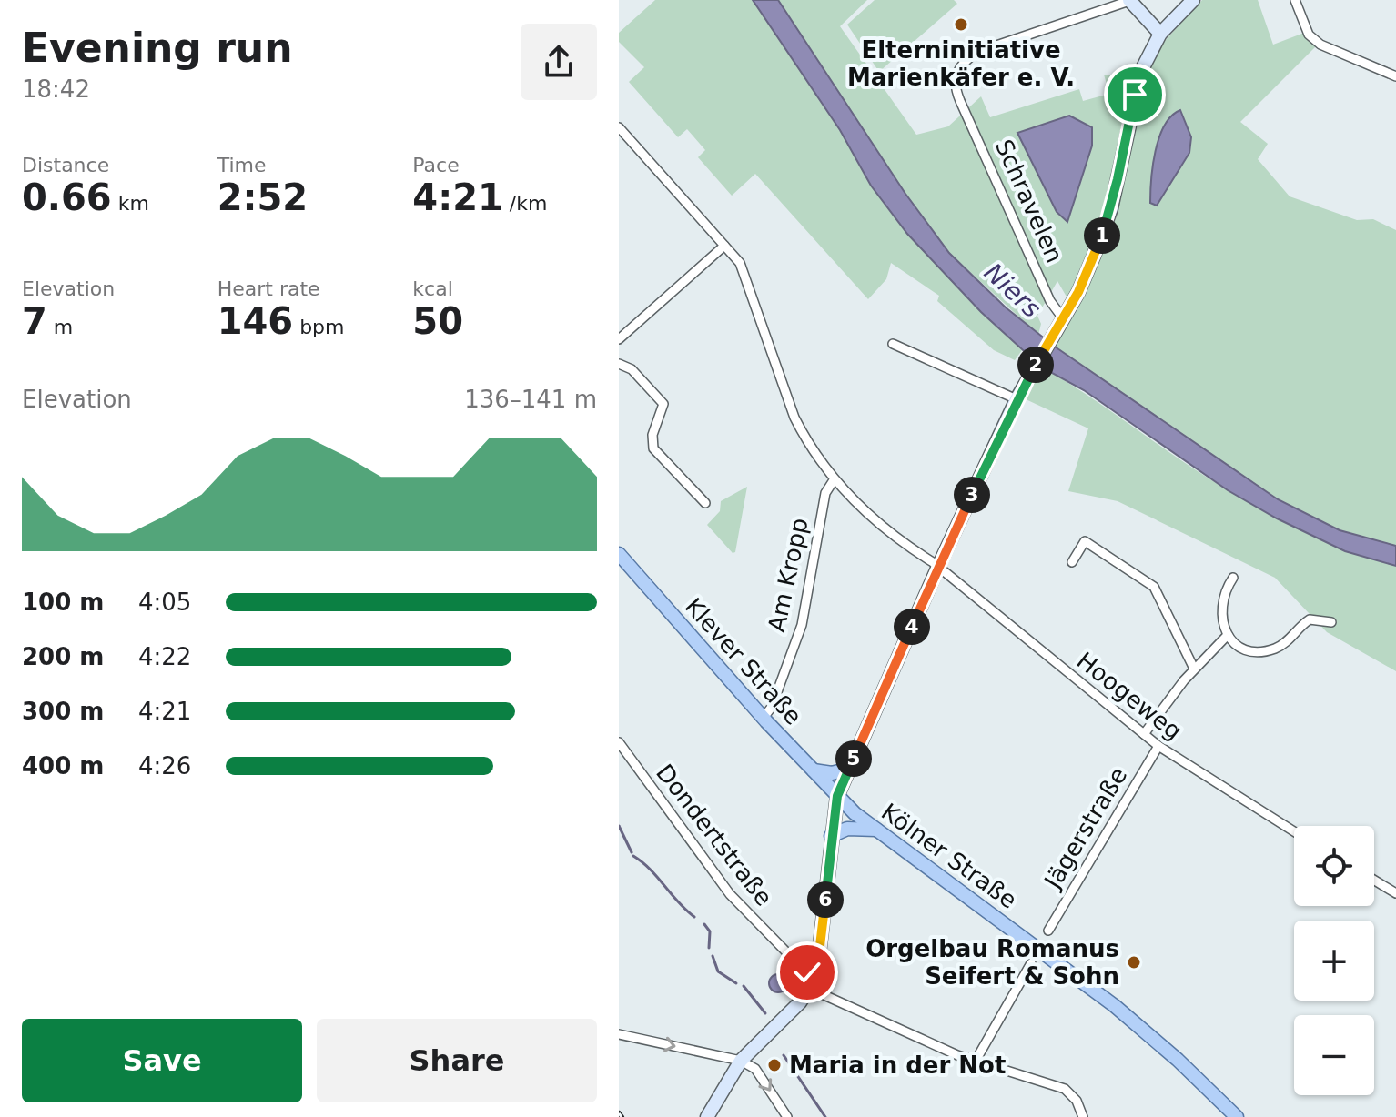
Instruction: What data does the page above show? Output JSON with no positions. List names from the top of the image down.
{
  "streets": {
    "main road": ["Schravelen", "Klever Straße", "Kölner Straße"],
    "street": [
      "Am Kropp",
      "Hoogeweg",
      "Jägerstraße",
      "Dondertstraße"
    ]
  },
  "crossings": [
    ["Am Kropp", "Klever Straße"],
    ["Am Kropp", "Hoogeweg"],
    ["Klever Straße", "Kölner Straße"],
    ["Hoogeweg", "Jägerstraße"]
  ],
  "water": ["Niers"],
  "places": ["Elterninitiative Marienkäfer e. V.", "Orgelbau Romanus Seifert & Sohn", "Maria in der Not"],
  "page": {
    "heading": ["Evening run", "18:42"],
    "stats": [
      ["Distance", "0.66 km"],
      ["Time", "2:52"],
      ["Pace", "4:21 /km"],
      ["Elevation", "7 m"],
      ["Heart rate", "146 bpm"],
      ["kcal", "50"]
    ],
    "pins": [
      "1",
      "2",
      "3",
      "4",
      "5",
      "6"
    ],
    "chart": ["Elevation", "136–141 m"],
    "list": [
      {
        "name": "100 m",
        "note": "4:05"
      },
      {
        "name": "200 m",
        "note": "4:22"
      },
      {
        "name": "300 m",
        "note": "4:21"
      },
      {
        "name": "400 m",
        "note": "4:26"
      }
    ],
    "map_buttons": ["+", "−"],
    "buttons": ["Save", "Share"]
  }
}
